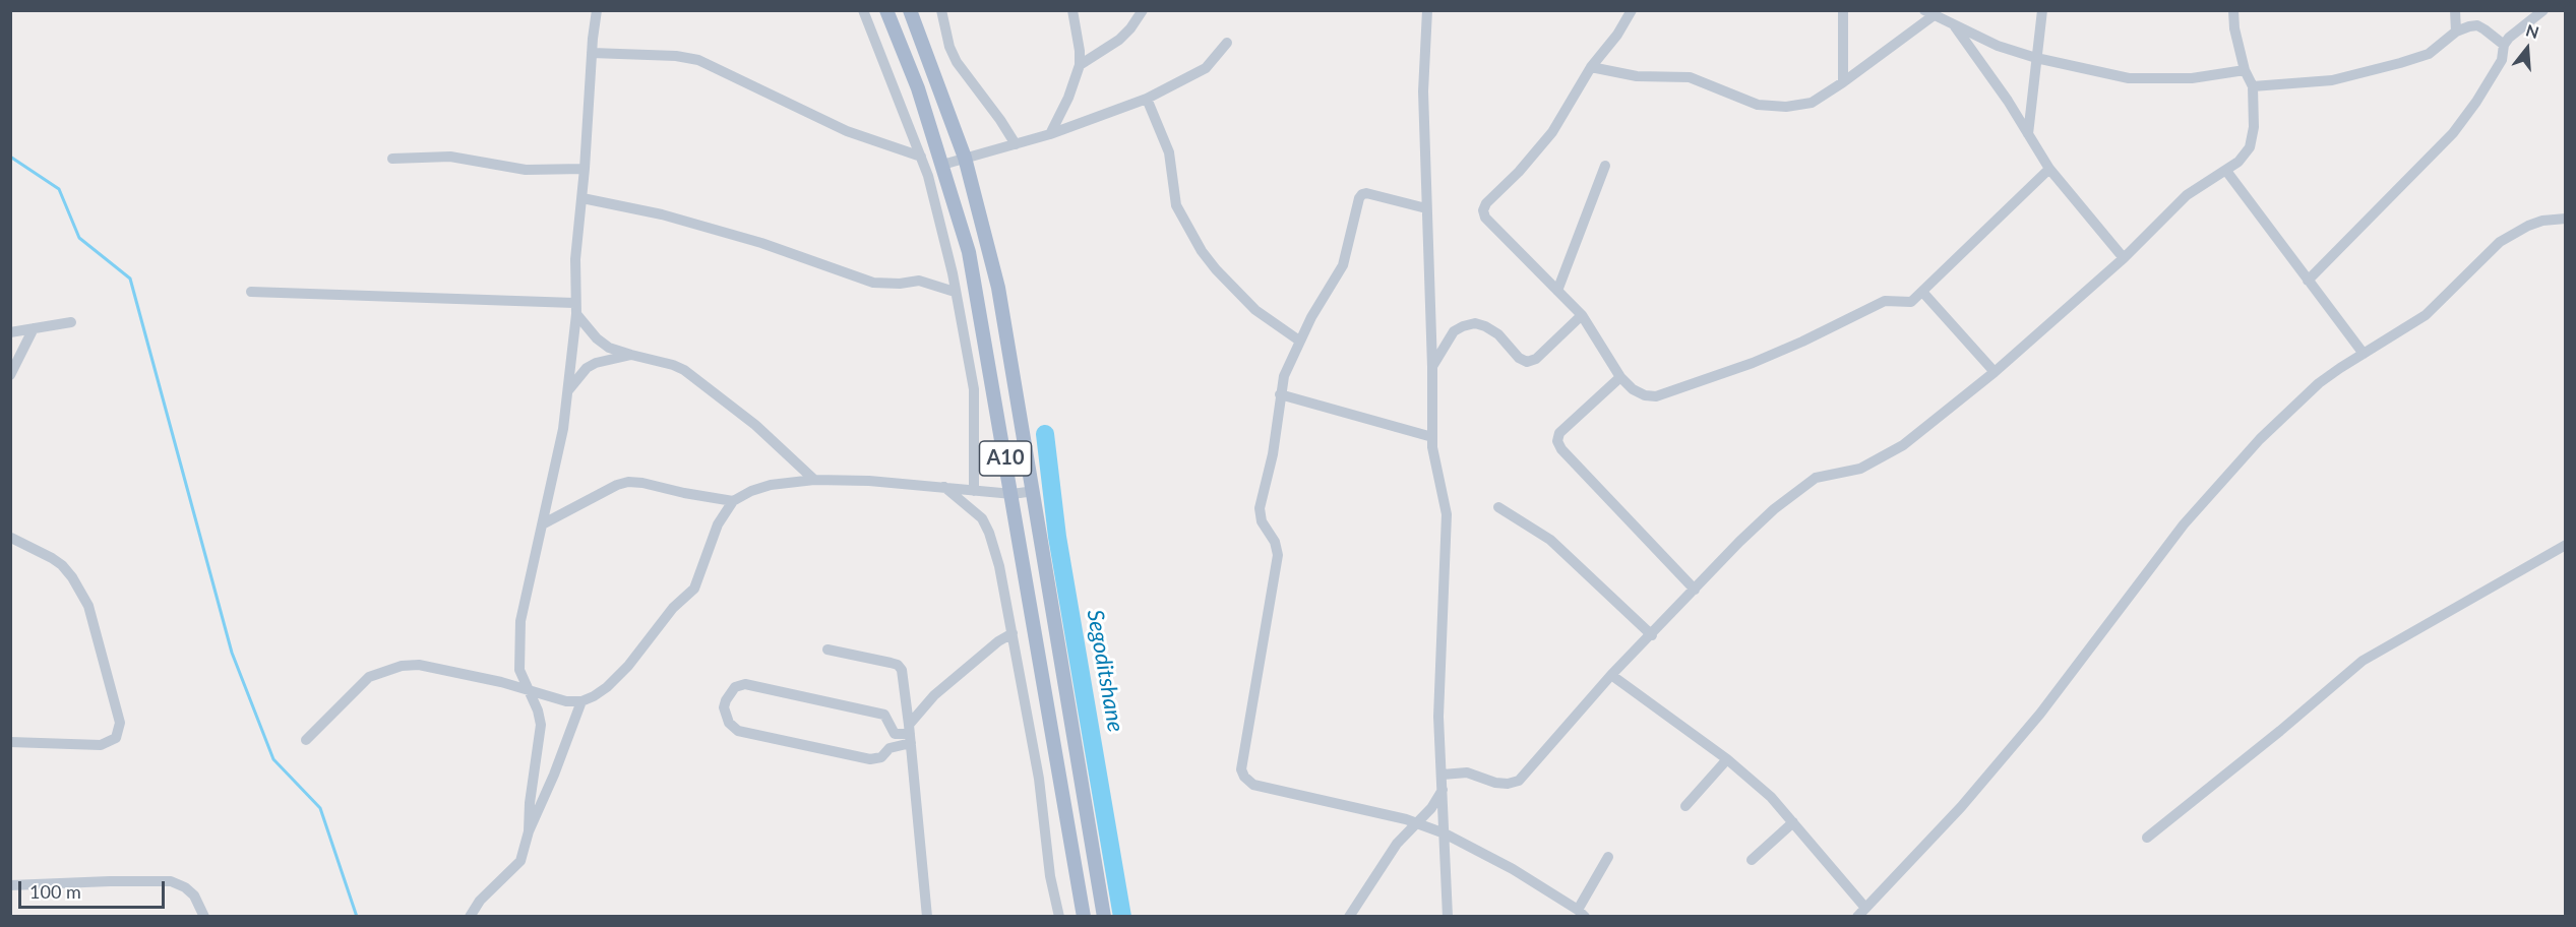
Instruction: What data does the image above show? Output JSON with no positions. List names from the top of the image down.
{
  "streets": {
    "main road": ["A10"]
  },
  "water": ["Segoditshane"],
  "scale_bar": "100 m",
  "north": "top"
}
